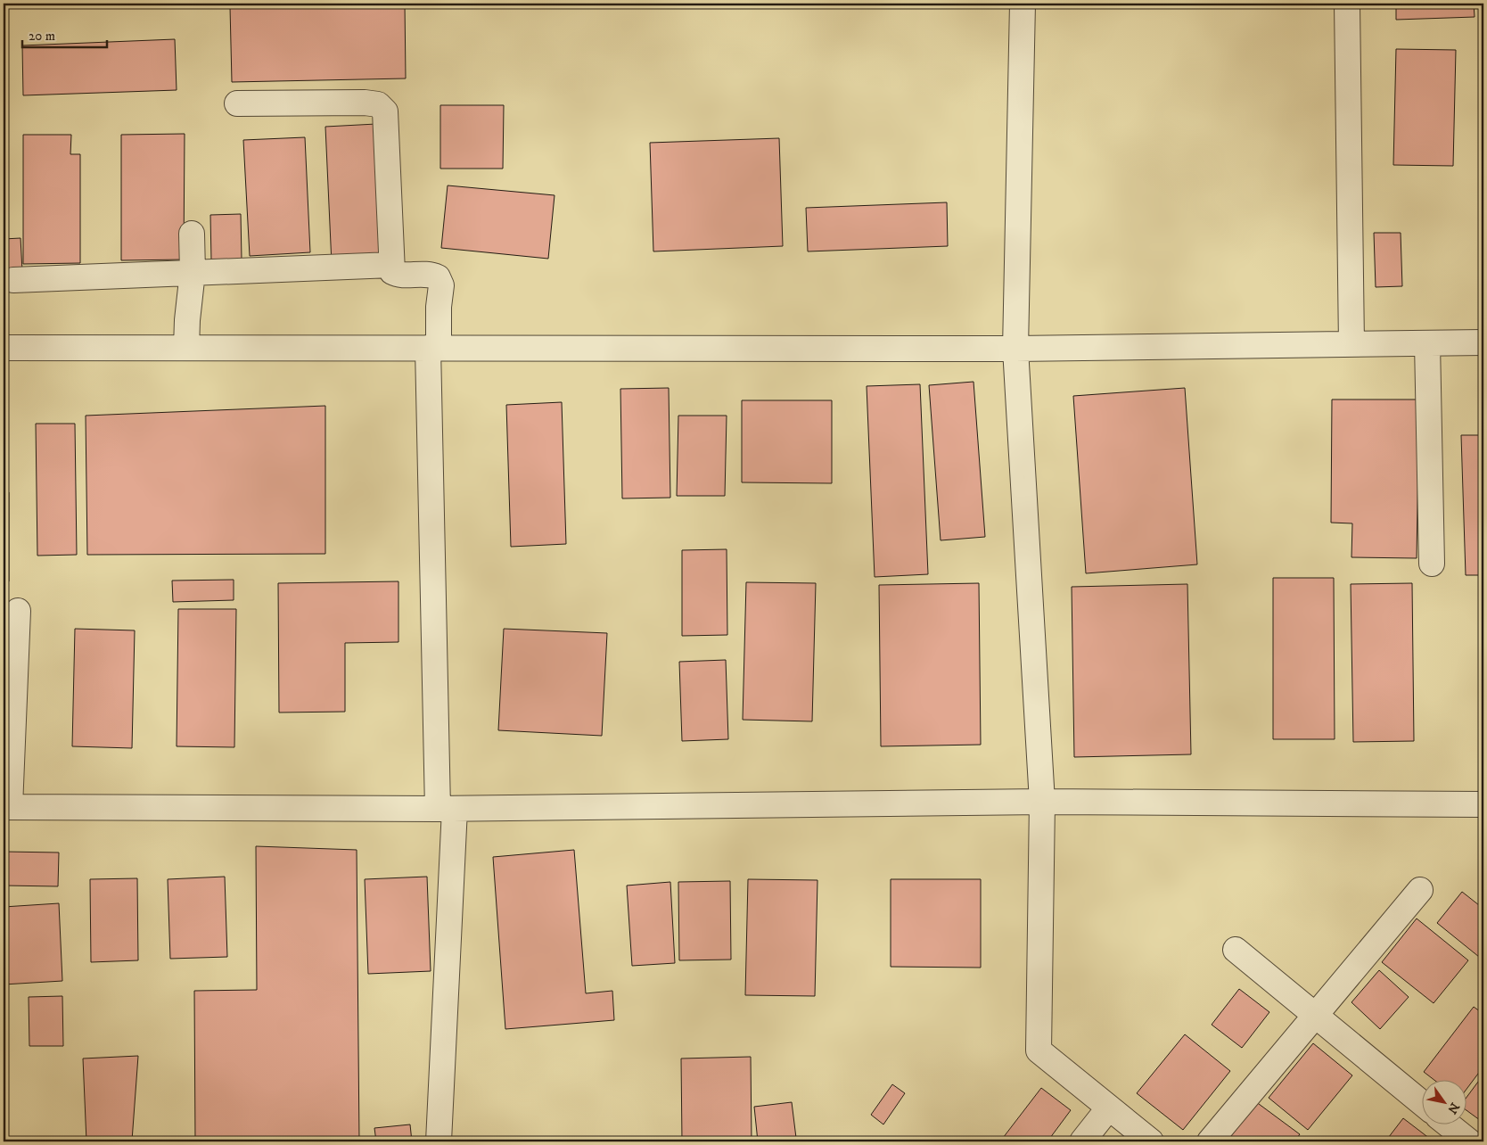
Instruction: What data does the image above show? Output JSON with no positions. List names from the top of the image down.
{
  "scale_bar": "20 m",
  "north": "bottom right"
}
